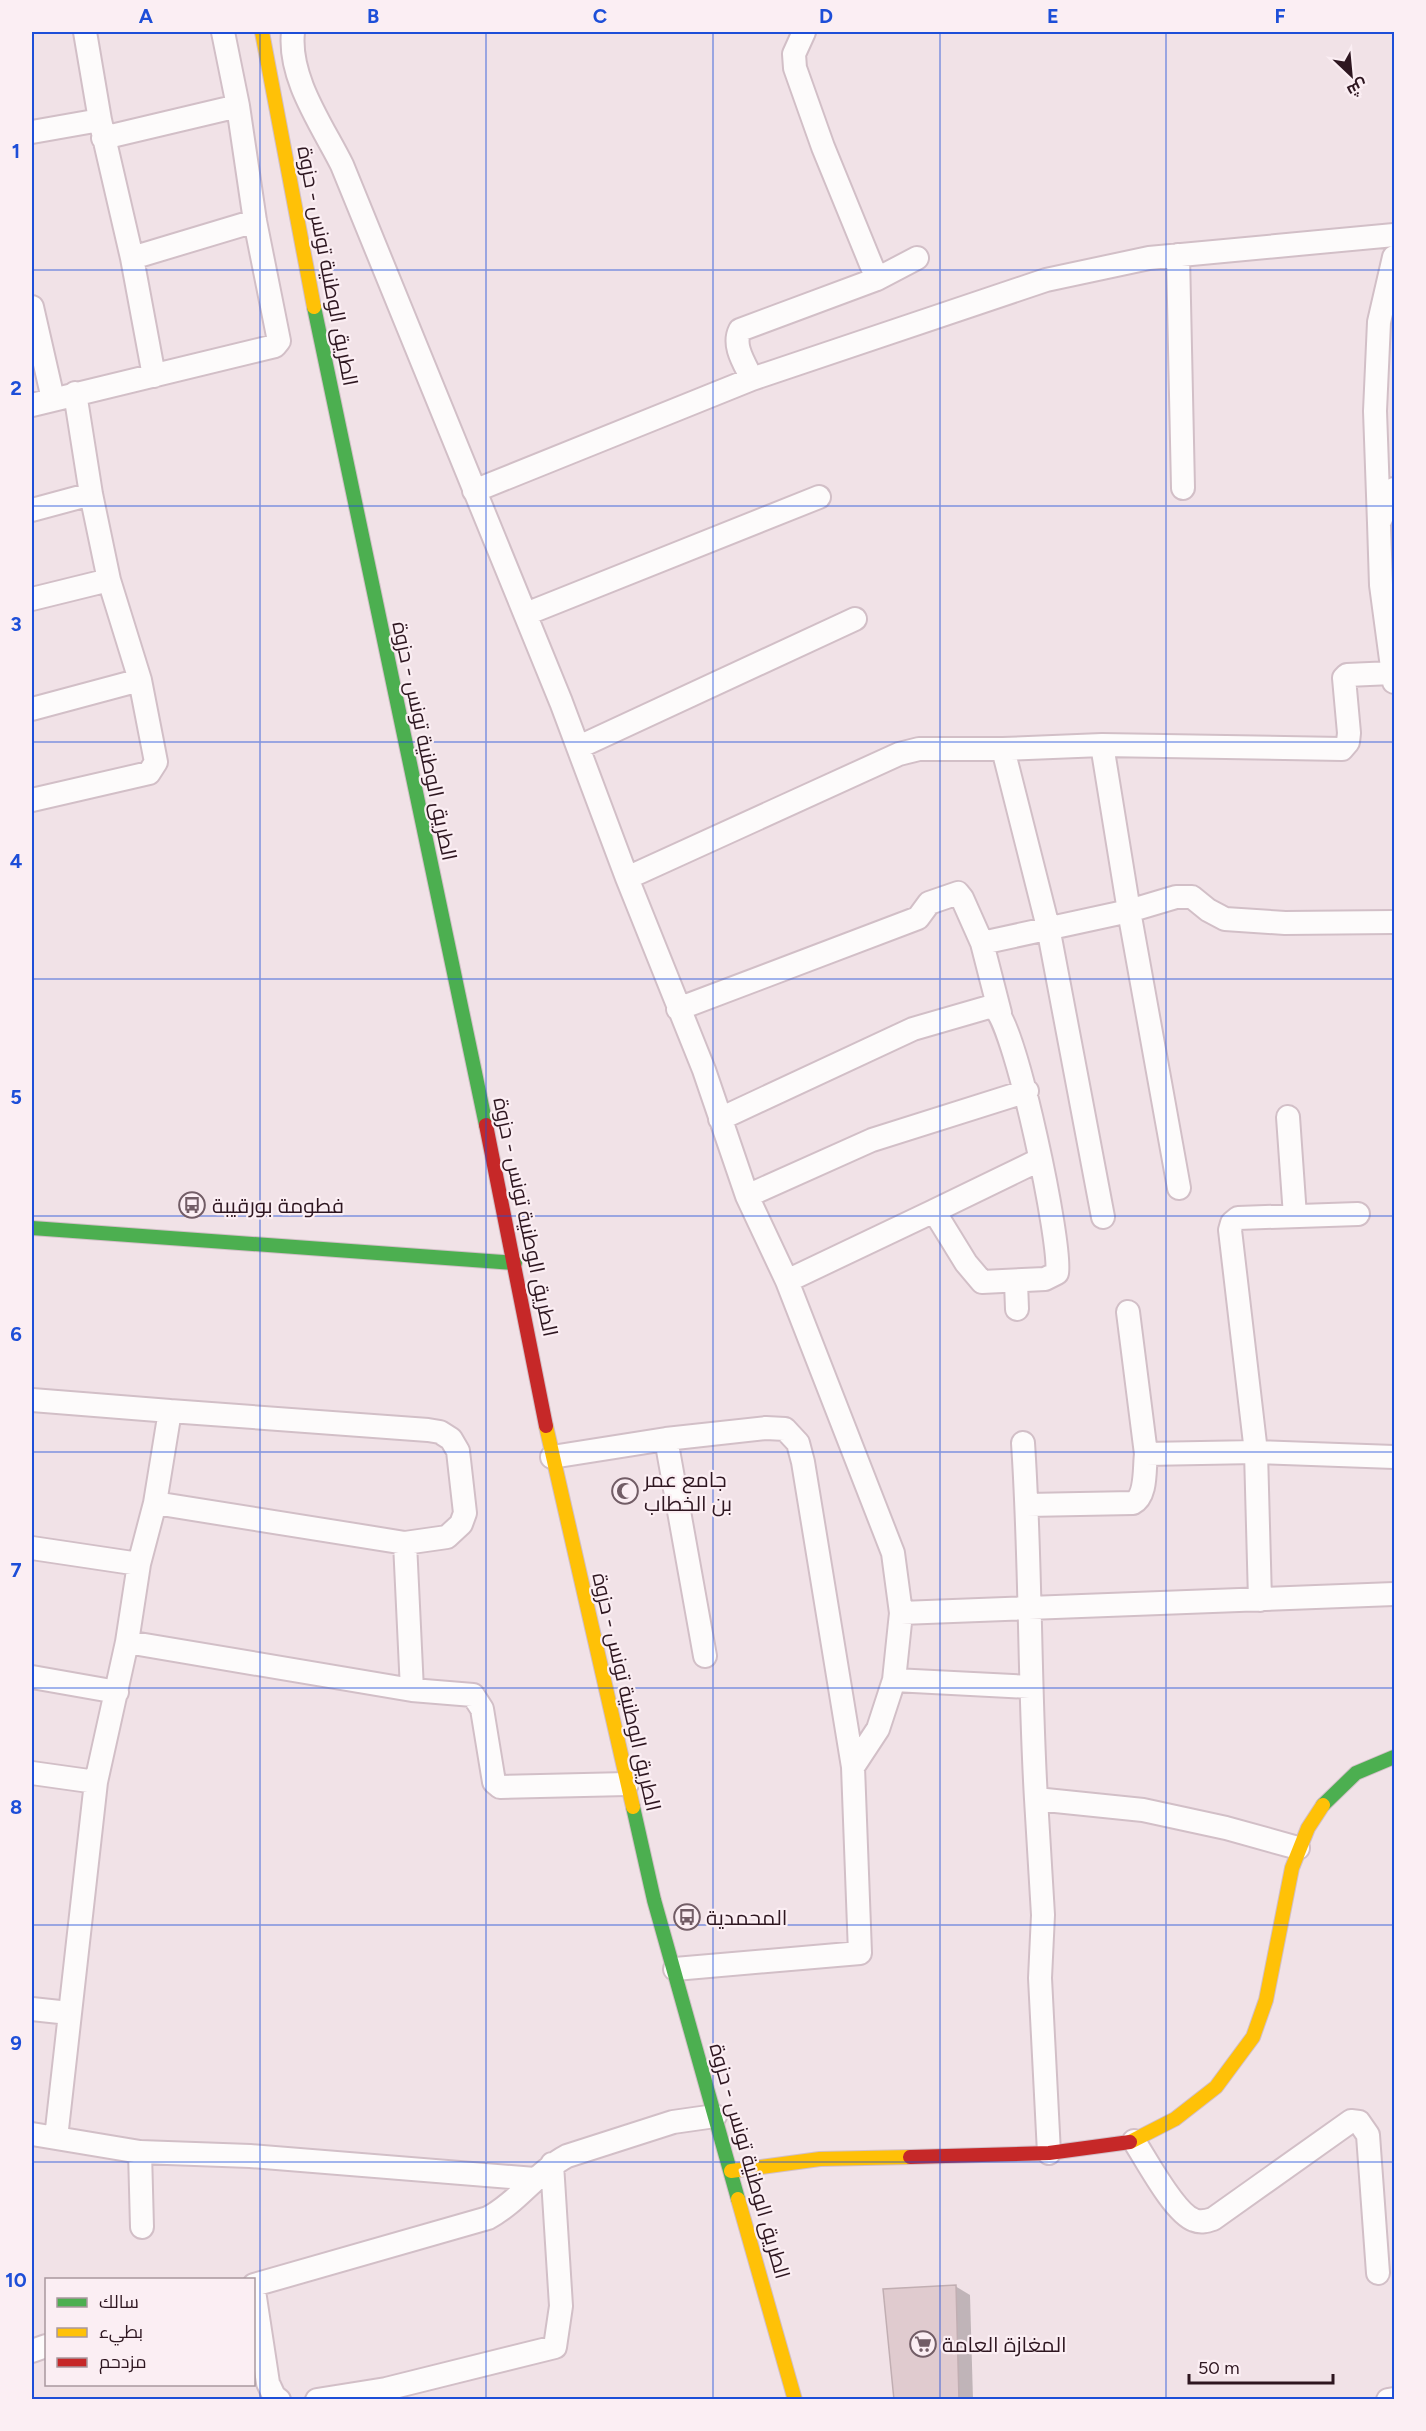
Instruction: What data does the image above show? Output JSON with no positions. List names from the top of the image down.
{
  "streets": {
    "main road": ["الطريق الوطنية تونس - حزوة"]
  },
  "places": {
    "bus stop": ["فطومة بورقيبة", "المحمدية"],
    "mosque": ["جامع عمر بن الخطاب"],
    "supermarket": ["المغازة العامة"]
  },
  "legend": ["سالك", "بطيء", "مزدحم"],
  "scale_bar": "50 m",
  "north": "bottom right",
  "grid": {
    "columns": [
      "A",
      "B",
      "C",
      "D",
      "E",
      "F"
    ],
    "rows": [
      "1",
      "2",
      "3",
      "4",
      "5",
      "6",
      "7",
      "8",
      "9",
      "10"
    ]
  }
}
